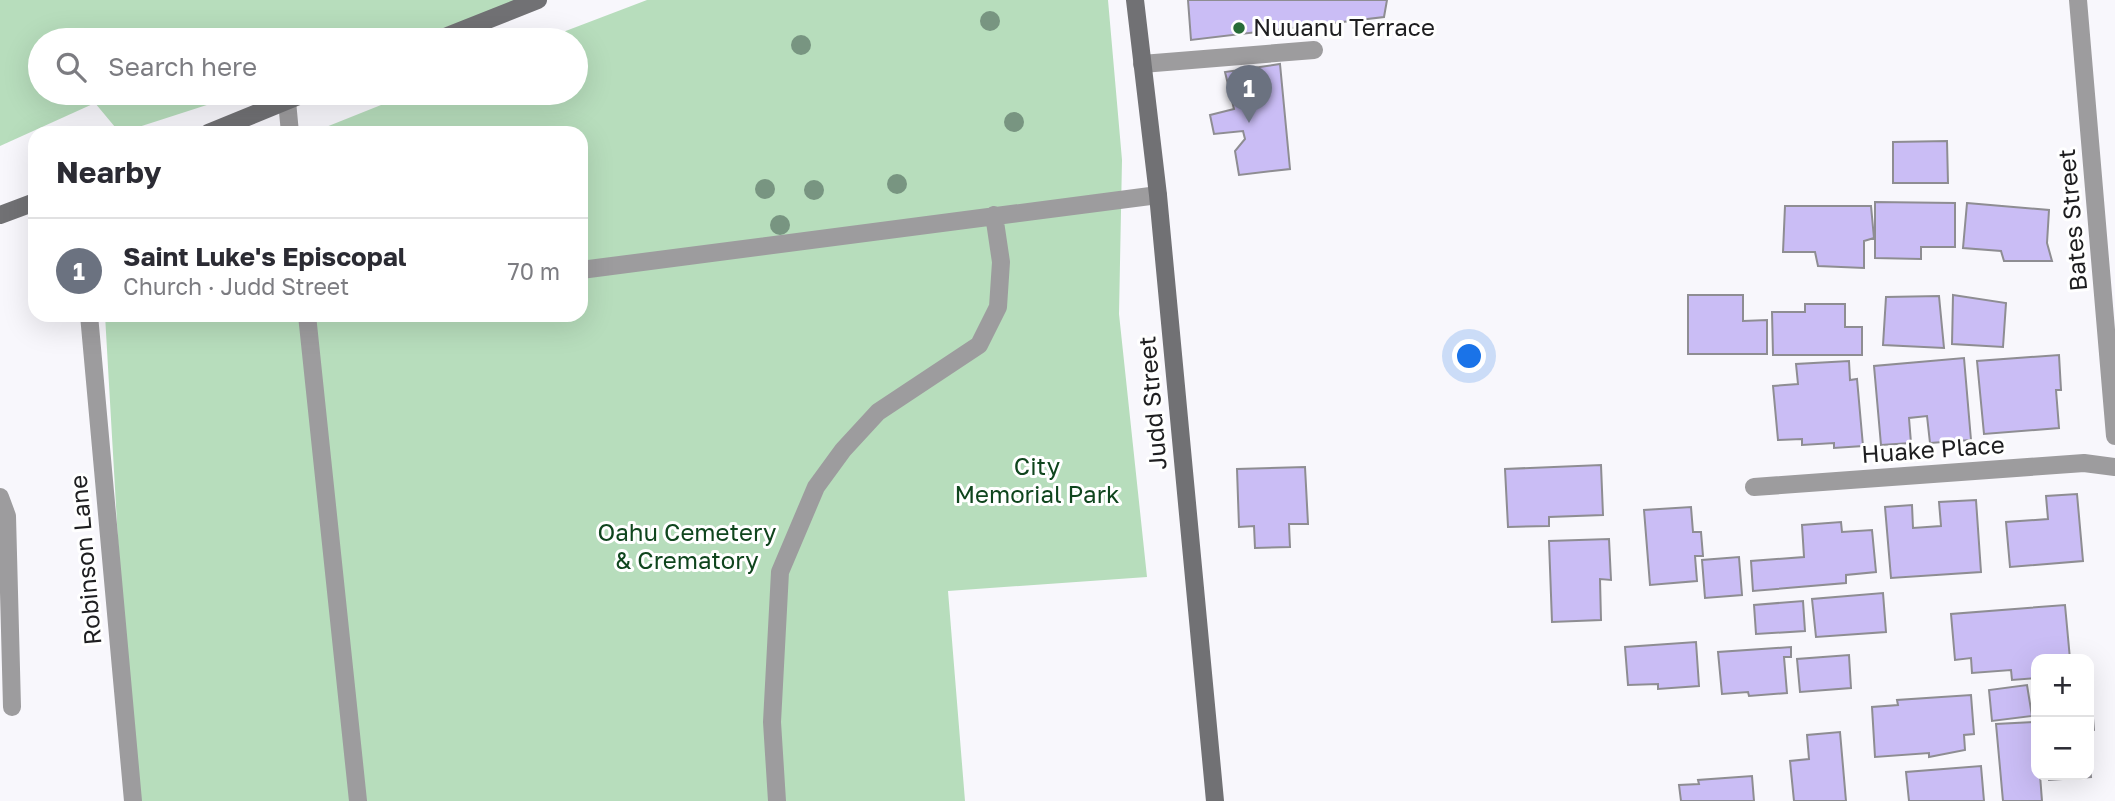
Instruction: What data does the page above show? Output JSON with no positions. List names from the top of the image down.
{
  "streets": {
    "street": [
      "Bates Street",
      "Judd Street",
      "Huake Place",
      "Robinson Lane"
    ]
  },
  "parks": ["City Memorial Park", "Oahu Cemetery & Crematory"],
  "places": ["Nuuanu Terrace"],
  "page": {
    "search": "Search here",
    "pins": "1",
    "heading": "Nearby",
    "list": [
      {
        "mark": "1",
        "name": "Saint Luke's Episcopal",
        "note": "Church · Judd Street",
        "value": "70 m"
      }
    ],
    "map_buttons": ["+", "−"]
  }
}
